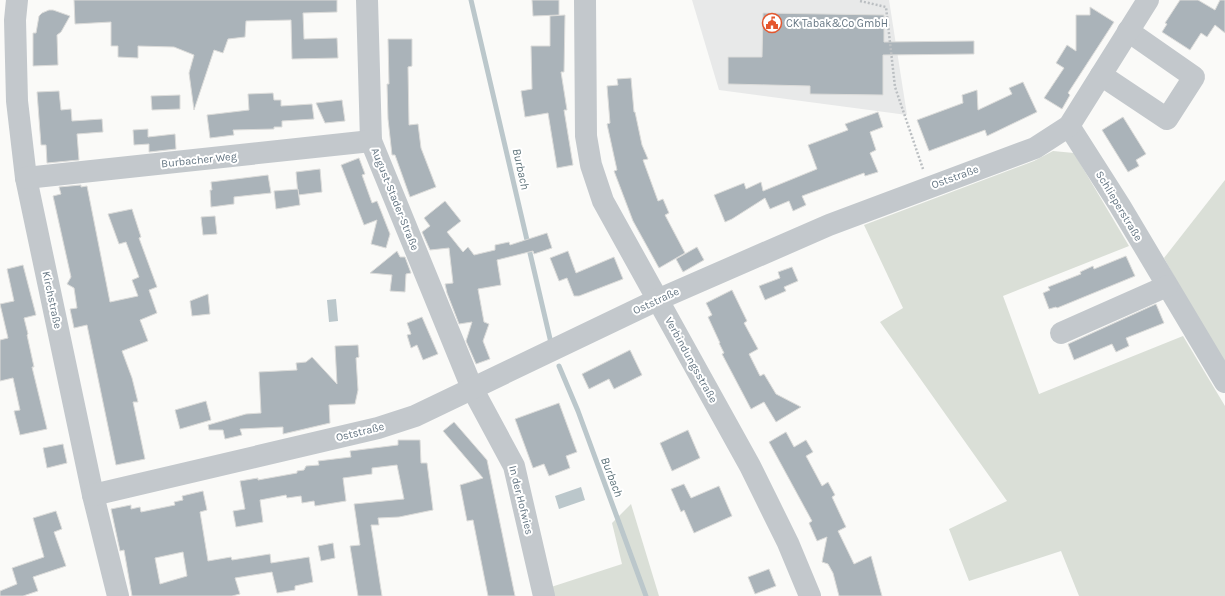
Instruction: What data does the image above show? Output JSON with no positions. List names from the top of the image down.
{
  "streets": {
    "street": [
      "Burbacher Weg",
      "Oststraße",
      "August-Stader-Straße",
      "Schlieperstraße",
      "Kirchstraße",
      "Verbindungsstraße",
      "In der Hofwies"
    ]
  },
  "crossings": [
    ["Burbacher Weg", "August-Stader-Straße"],
    ["Burbacher Weg", "Kirchstraße"],
    ["Oststraße", "August-Stader-Straße"],
    ["Oststraße", "Schlieperstraße"],
    ["Oststraße", "Kirchstraße"],
    ["Oststraße", "Verbindungsstraße"],
    ["Oststraße", "In der Hofwies"],
    ["August-Stader-Straße", "In der Hofwies"]
  ],
  "water": ["Burbach"],
  "places": {
    "public building": ["CK Tabak&Co GmbH"]
  }
}
